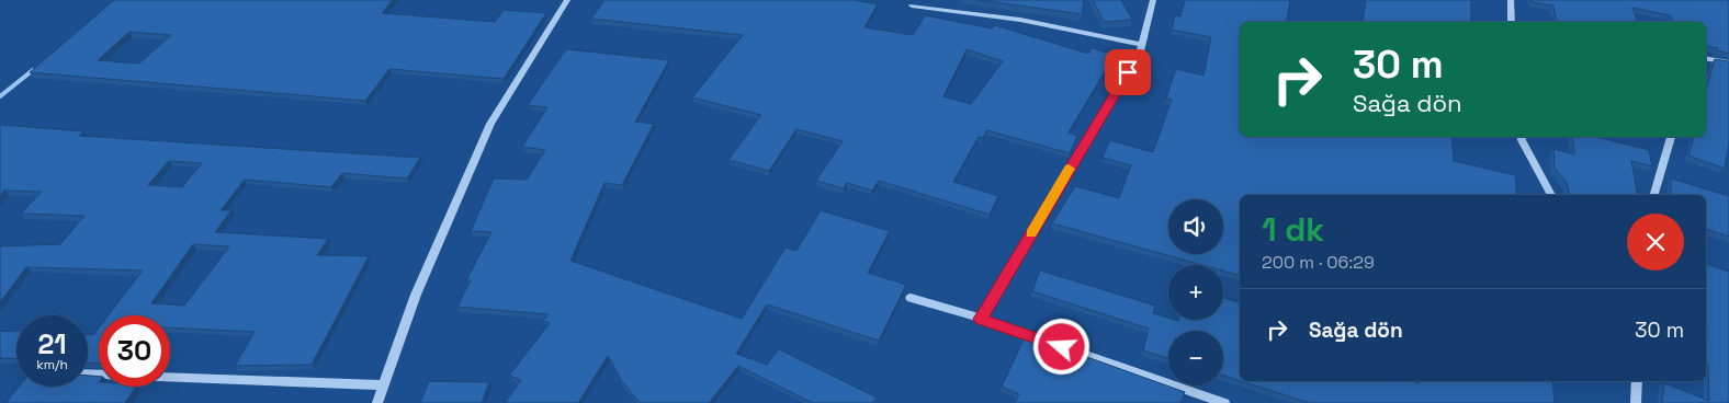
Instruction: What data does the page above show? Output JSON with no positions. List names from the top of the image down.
{
  "page": {
    "turn": ["30 m", "Sağa dön"],
    "heading": ["1 dk", "200 m · 06:29"],
    "map_buttons": ["+", "−"],
    "list": [
      {
        "name": "Sağa dön",
        "value": "30 m"
      }
    ],
    "speed": "21 km/h",
    "limit": "30"
  }
}
